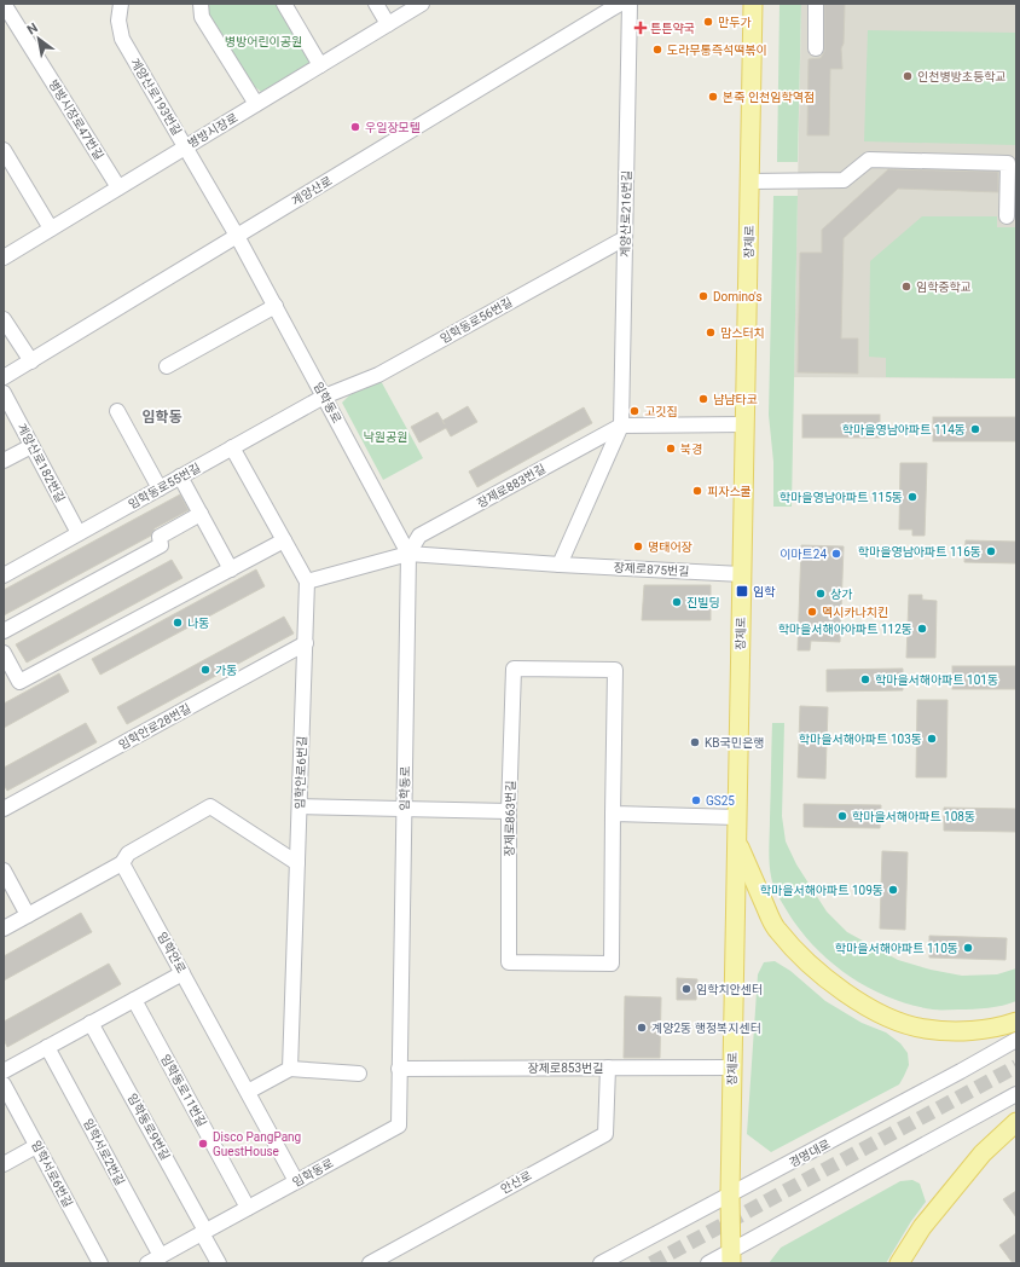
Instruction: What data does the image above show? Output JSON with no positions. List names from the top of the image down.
{
  "streets": {
    "main road": ["장제로"],
    "street": [
      "계양산로193번길",
      "병방시장로47번길",
      "병방시장로",
      "계양산로",
      "계양산로216번길",
      "임학동로56번길",
      "임학동로",
      "계양산로182번길",
      "임학동로55번길",
      "장제로883번길",
      "장제로875번길",
      "임학안로28번길",
      "임학안로6번길",
      "장제로863번길",
      "임학안로",
      "장제로853번길",
      "임학동로11번길",
      "임학동로9번길",
      "임학서로2번길",
      "경명대로",
      "임학서로6번길",
      "안산로"
    ]
  },
  "crossings": [
    ["계양산로193번길", "병방시장로"],
    ["계양산로193번길", "계양산로"],
    ["계양산로193번길", "임학동로"],
    ["병방시장로47번길", "병방시장로"],
    ["계양산로", "임학동로"],
    ["계양산로216번길", "임학동로56번길"],
    ["계양산로216번길", "장제로883번길"],
    ["장제로", "장제로883번길"],
    ["장제로", "장제로875번길"],
    ["장제로", "장제로853번길"],
    ["장제로", "경명대로"],
    ["임학동로56번길", "임학동로"],
    ["임학동로56번길", "임학동로55번길"],
    ["임학동로", "임학동로55번길"],
    ["임학동로", "장제로883번길"],
    ["임학동로", "장제로875번길"],
    ["임학동로", "임학안로"],
    ["임학동로", "장제로853번길"],
    ["임학동로", "임학동로11번길"],
    ["임학동로", "임학동로9번길"],
    ["임학동로", "임학서로2번길"],
    ["계양산로182번길", "임학동로55번길"],
    ["장제로883번길", "장제로875번길"],
    ["장제로875번길", "임학안로6번길"],
    ["임학안로28번길", "임학안로6번길"],
    ["장제로853번길", "안산로"]
  ],
  "districts": ["임학동"],
  "parks": ["병방어린이공원", "낙원공원"],
  "places": {
    "other": [
      "만두가",
      "도라무통즉석떡볶이",
      "인천병방초등학교",
      "본죽 인천임학역점",
      "우일장모텔",
      "임학중학교",
      "Domino's",
      "맘스터치",
      "냠냠타코",
      "고깃집",
      "학마을영남아파트 114동",
      "북경",
      "피자스쿨",
      "학마을영남아파트 115동",
      "명태어장",
      "학마을영남아파트 116동",
      "이마트24",
      "상가",
      "진빌딩",
      "멕시카나치킨",
      "나동",
      "학마을서해아아파트 112동",
      "가동",
      "학마을서해아파트 101동",
      "학마을서해아파트 103동",
      "KB국민은행",
      "GS25",
      "학마을서해아파트 108동",
      "학마을서해아파트 109동",
      "학마을서해아파트 110동",
      "임학치안센터",
      "계양2동 행정복지센터",
      "Disco PangPang GuestHouse"
    ],
    "health": ["튼튼약국"],
    "transit": ["임학"]
  },
  "north": "top left"
}
